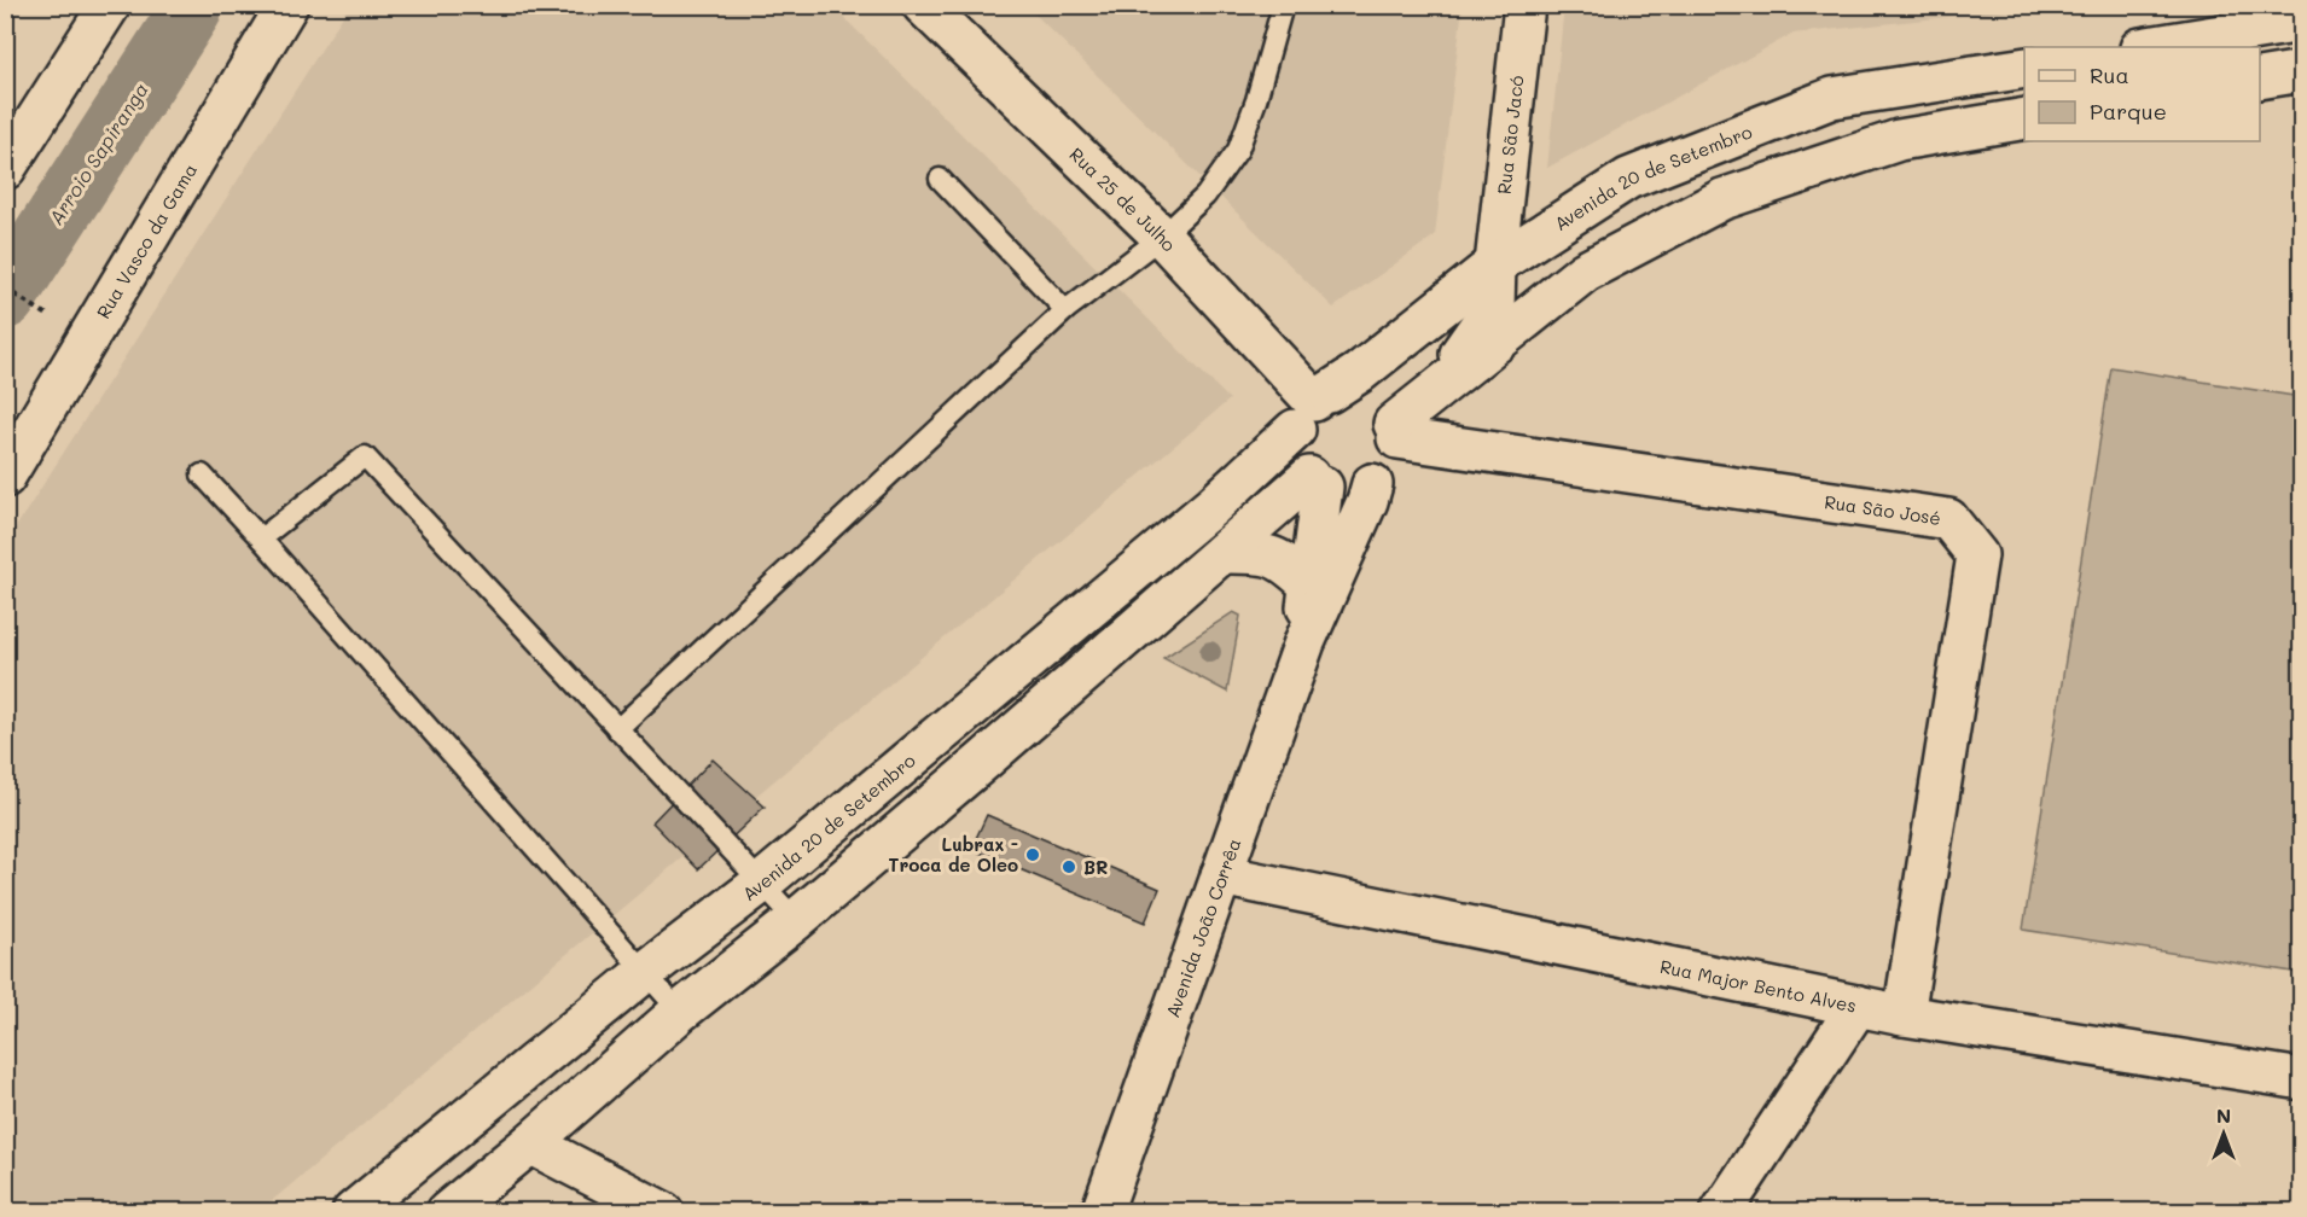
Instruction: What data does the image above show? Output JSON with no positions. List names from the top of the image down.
{
  "streets": {
    "main road": [
      "Rua São Jacó",
      "Avenida 20 de Setembro",
      "Rua 25 de Julho",
      "Rua Vasco da Gama",
      "Rua São José",
      "Avenida João Corrêa",
      "Rua Major Bento Alves"
    ]
  },
  "crossings": [
    ["Rua São Jacó", "Avenida 20 de Setembro"],
    ["Avenida 20 de Setembro", "Rua 25 de Julho"],
    ["Avenida 20 de Setembro", "Rua São José"],
    ["Avenida 20 de Setembro", "Avenida João Corrêa"],
    ["Rua 25 de Julho", "Rua São José"],
    ["Rua 25 de Julho", "Avenida João Corrêa"],
    ["Rua São José", "Avenida João Corrêa"],
    ["Rua São José", "Rua Major Bento Alves"],
    ["Avenida João Corrêa", "Rua Major Bento Alves"]
  ],
  "water": ["Arroio Sapiranga"],
  "places": ["Lubrax - Troca de Oleo", "BR"],
  "legend": ["Rua", "Parque"],
  "north": "top"
}
